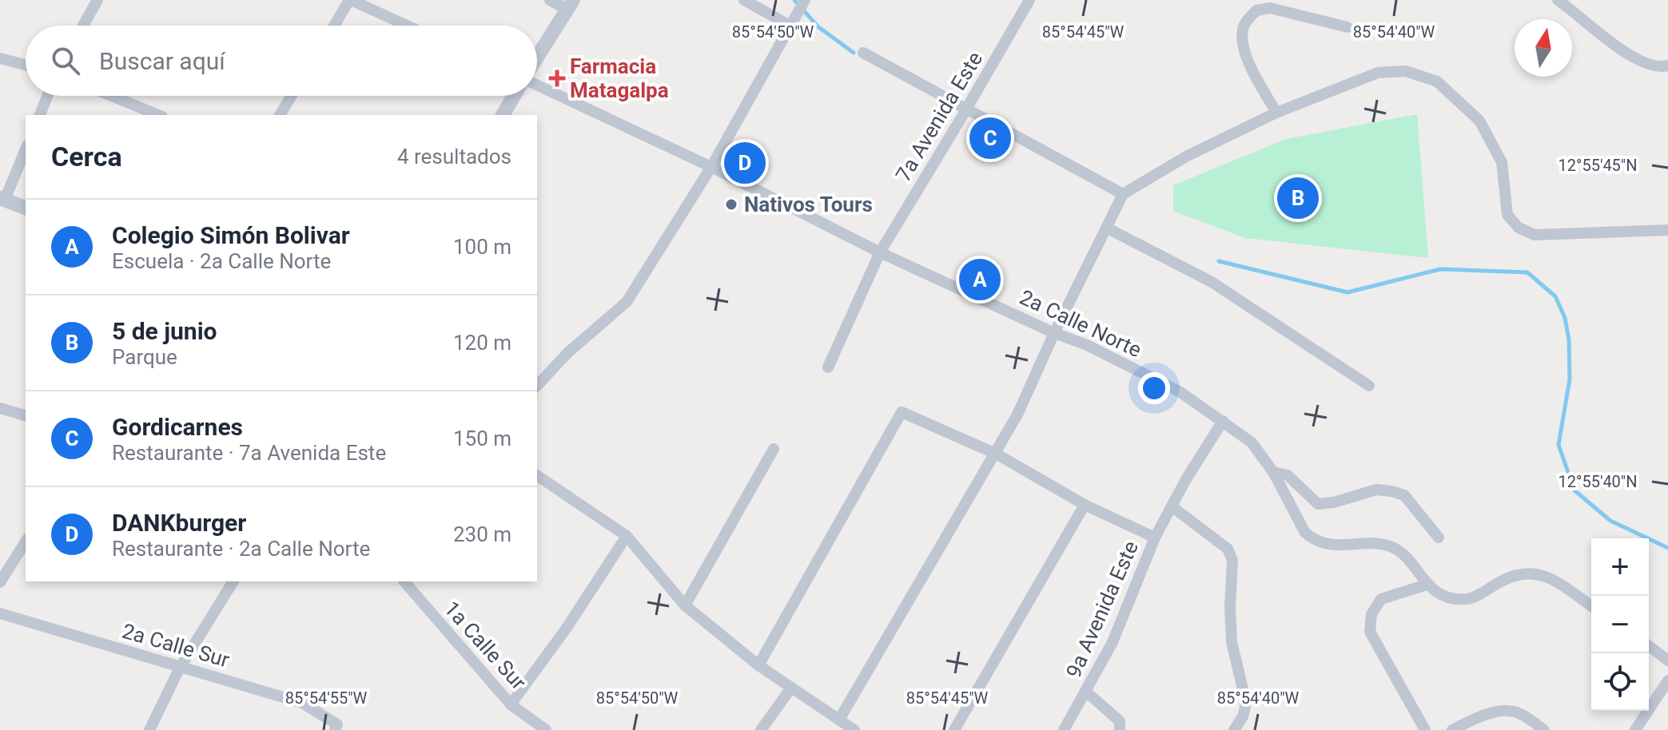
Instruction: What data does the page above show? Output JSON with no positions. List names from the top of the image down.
{
  "streets": {
    "street": [
      "7a Avenida Este",
      "2a Calle Norte",
      "9a Avenida Este",
      "2a Calle Sur",
      "1a Calle Sur"
    ]
  },
  "crossings": [
    ["7a Avenida Este", "2a Calle Norte"],
    ["2a Calle Norte", "9a Avenida Este"]
  ],
  "places": {
    "health": ["Farmacia Matagalpa"],
    "other": ["Nativos Tours"]
  },
  "north": "top",
  "page": {
    "search": "Buscar aquí",
    "pins": [
      "C",
      "D",
      "B",
      "A"
    ],
    "heading": ["Cerca", "4 resultados"],
    "list": [
      {
        "mark": "A",
        "name": "Colegio Simón Bolivar",
        "note": "Escuela · 2a Calle Norte",
        "value": "100 m"
      },
      {
        "mark": "B",
        "name": "5 de junio",
        "note": "Parque",
        "value": "120 m"
      },
      {
        "mark": "C",
        "name": "Gordicarnes",
        "note": "Restaurante · 7a Avenida Este",
        "value": "150 m"
      },
      {
        "mark": "D",
        "name": "DANKburger",
        "note": "Restaurante · 2a Calle Norte",
        "value": "230 m"
      }
    ],
    "map_buttons": ["+", "−"]
  },
  "coordinates": [
    "85°54'50\"W",
    "85°54'45\"W",
    "85°54'40\"W",
    "12°55'45\"N",
    "12°55'40\"N",
    "85°54'55\"W"
  ]
}
